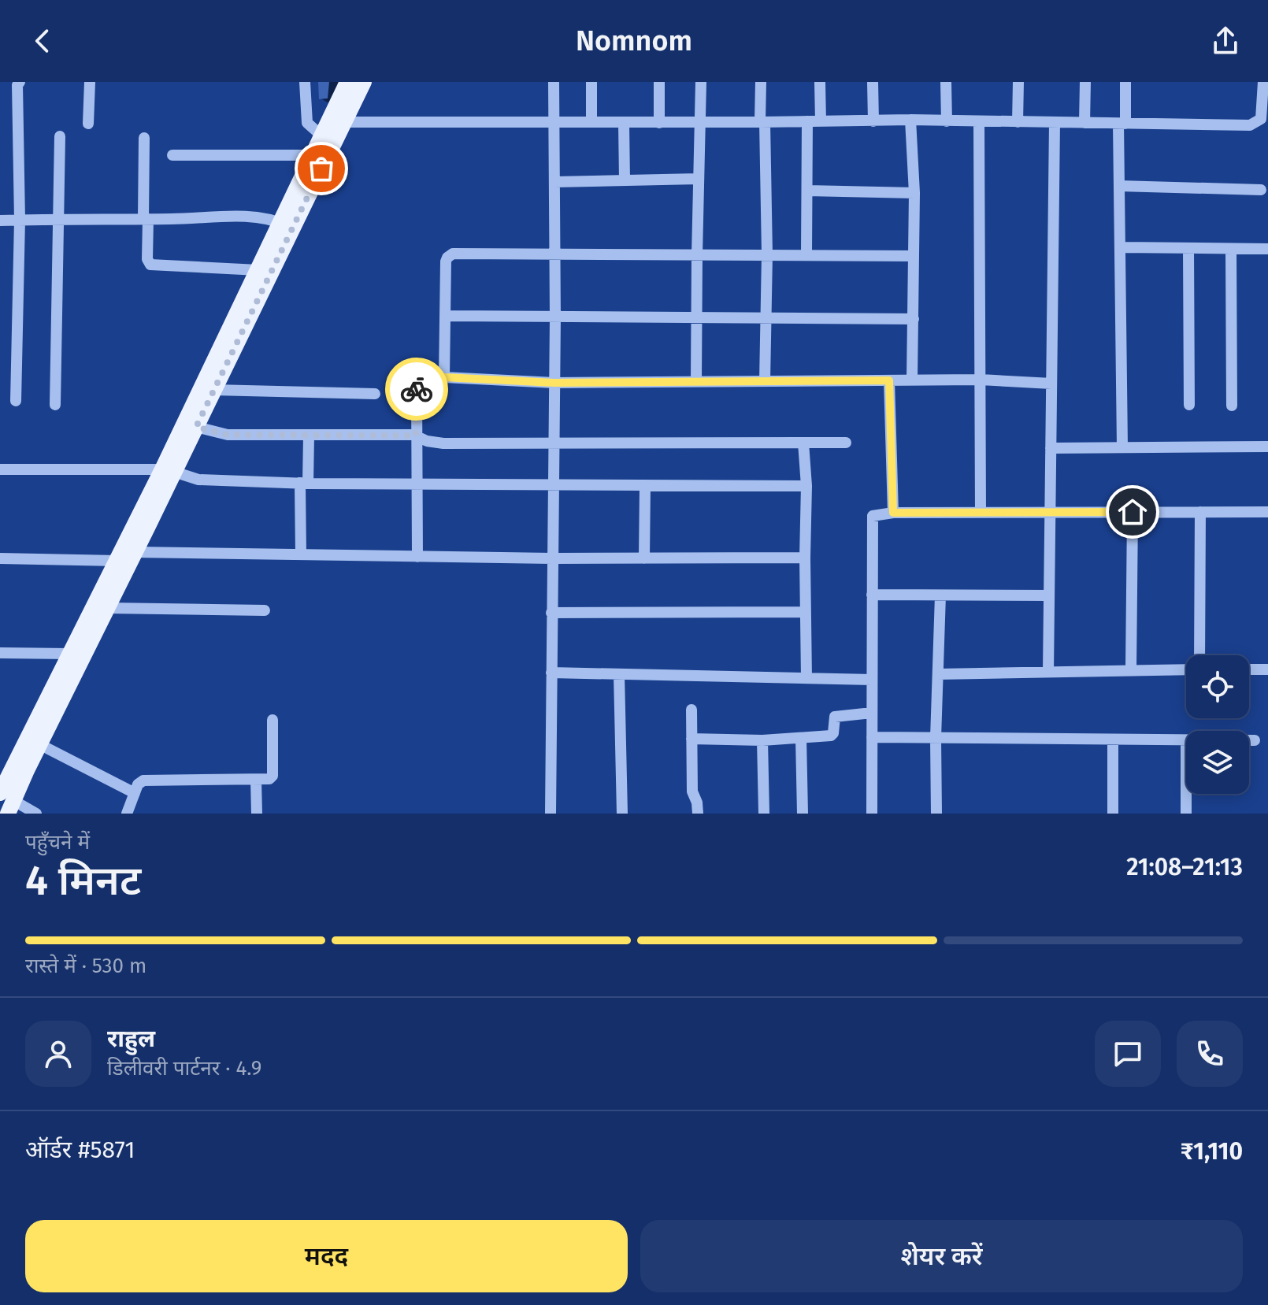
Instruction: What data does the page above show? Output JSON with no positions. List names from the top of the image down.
{
  "page": {
    "header": "Nomnom",
    "heading": ["4 मिनट", "पहुँचने में", "21:08–21:13"],
    "panel": [
      "राहुल",
      "डिलीवरी पार्टनर · 4.9",
      "ऑर्डर #5871",
      "₹1,110"
    ],
    "bar": "रास्ते में · 530 m",
    "buttons": ["मदद", "शेयर करें"]
  }
}
